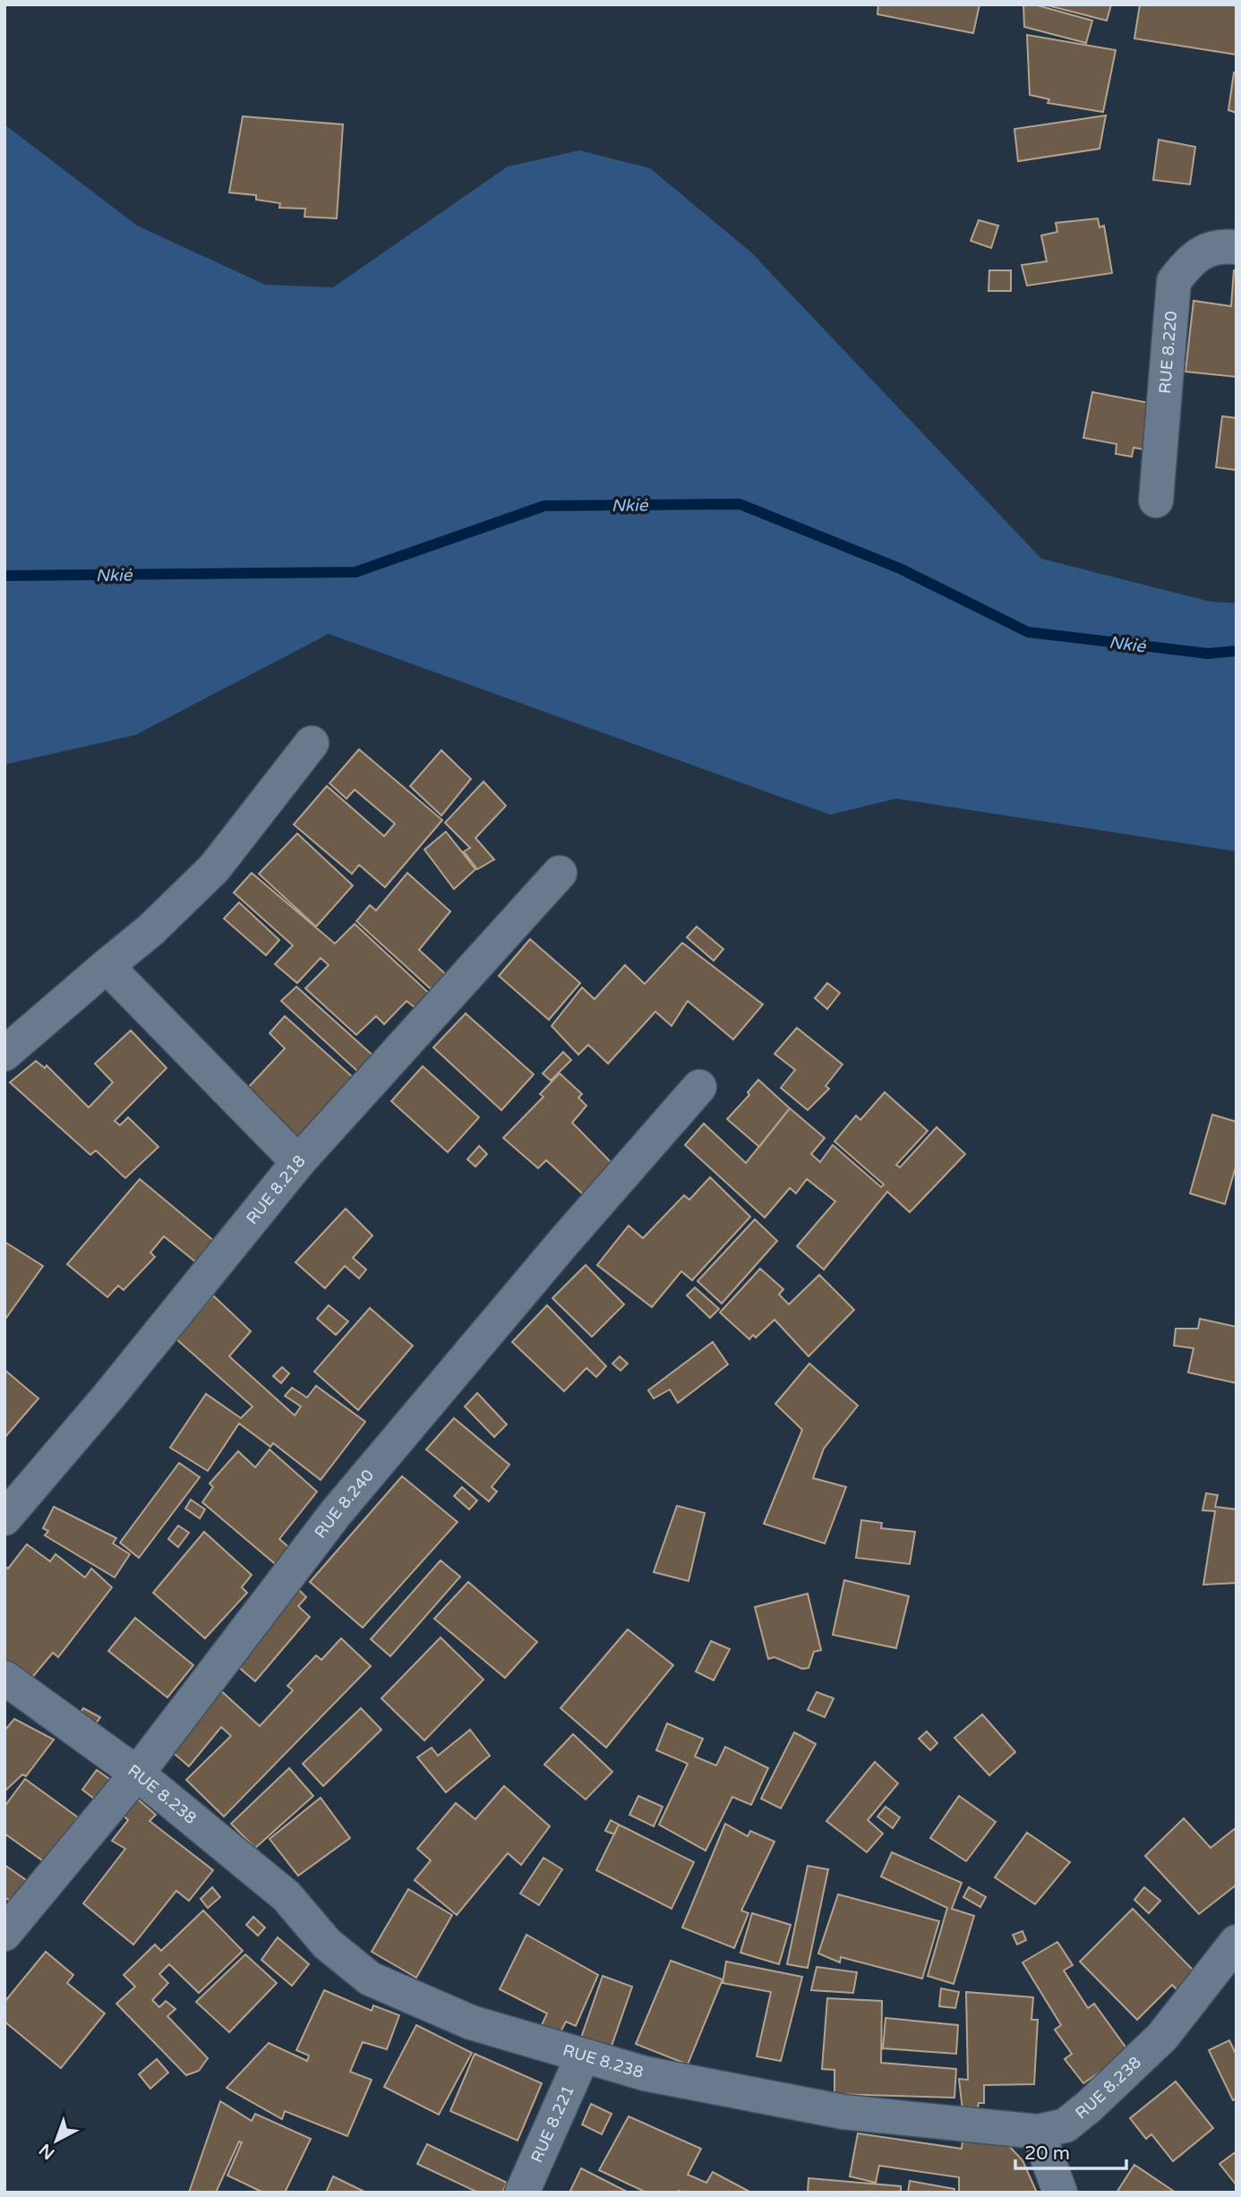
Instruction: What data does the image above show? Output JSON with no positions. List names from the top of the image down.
{
  "streets": {
    "street": [
      "RUE 8.220",
      "RUE 8.218",
      "RUE 8.240",
      "RUE 8.238",
      "RUE 8.221"
    ]
  },
  "crossings": [
    ["RUE 8.240", "RUE 8.238"],
    ["RUE 8.238", "RUE 8.221"]
  ],
  "water": ["Nkié"],
  "scale_bar": "20 m",
  "north": "bottom left"
}
